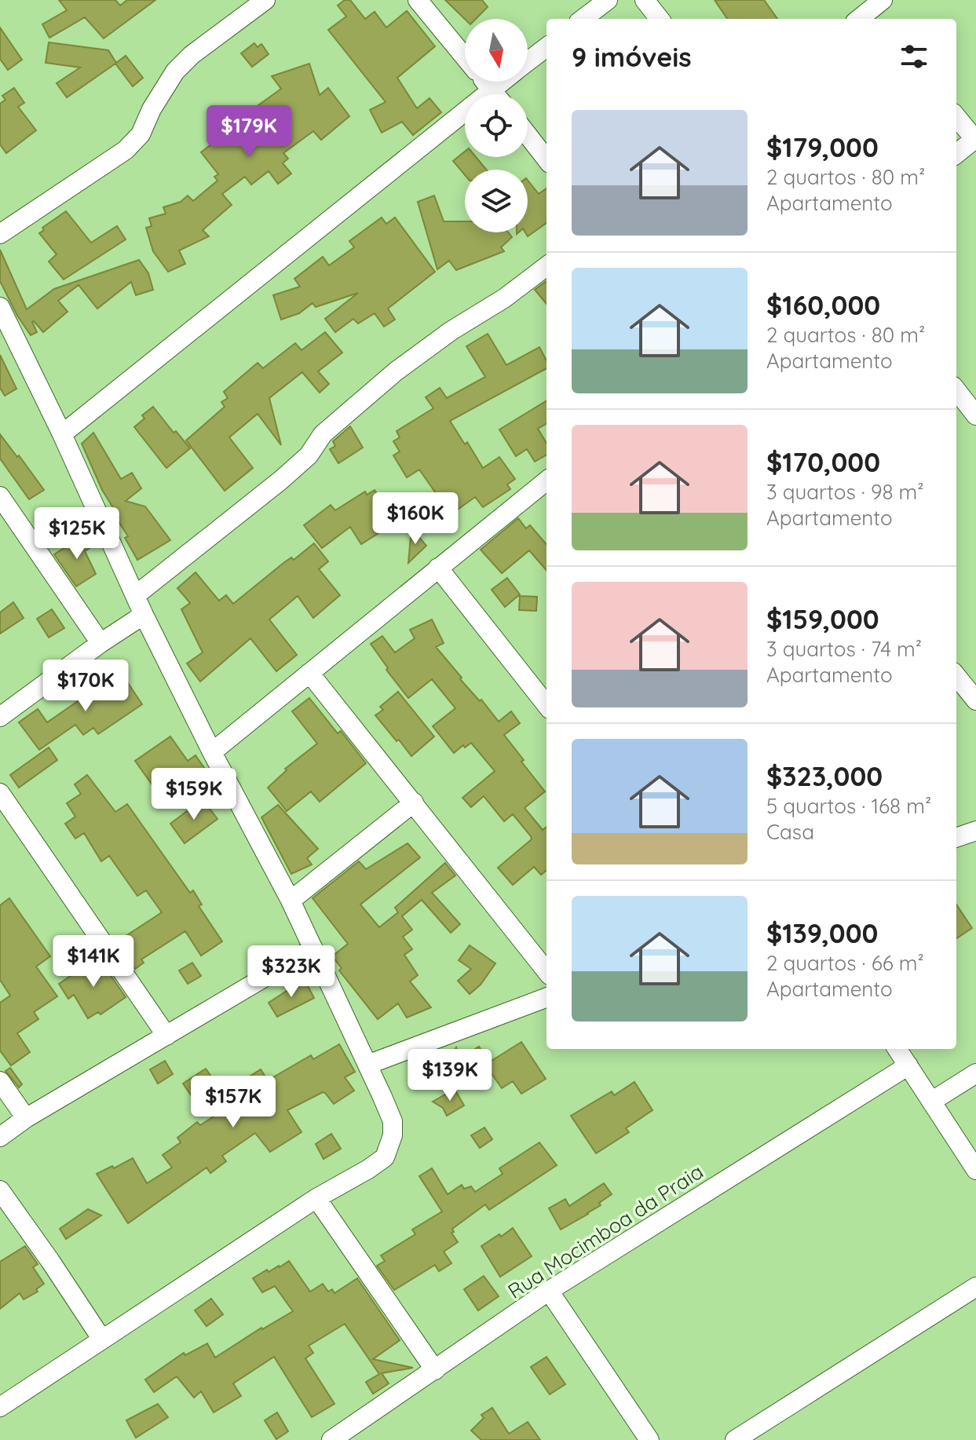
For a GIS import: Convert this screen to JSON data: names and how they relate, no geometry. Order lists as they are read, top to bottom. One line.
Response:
{"streets":{"street":["Rua Mocimboa da Praia"]},"north":"bottom","page":{"heading":"9 imóveis","list":[{"name":"$179,000","note":"2 quartos · 80 m² · Apartamento"},{"name":"$160,000","note":"2 quartos · 80 m² · Apartamento"},{"name":"$170,000","note":"3 quartos · 98 m² · Apartamento"},{"name":"$159,000","note":"3 quartos · 74 m² · Apartamento"},{"name":"$323,000","note":"5 quartos · 168 m² · Casa"},{"name":"$139,000","note":"2 quartos · 66 m² · Apartamento"}],"price":["$179K","$160K","$125K","$170K","$159K","$141K","$323K","$139K","$157K"]}}
